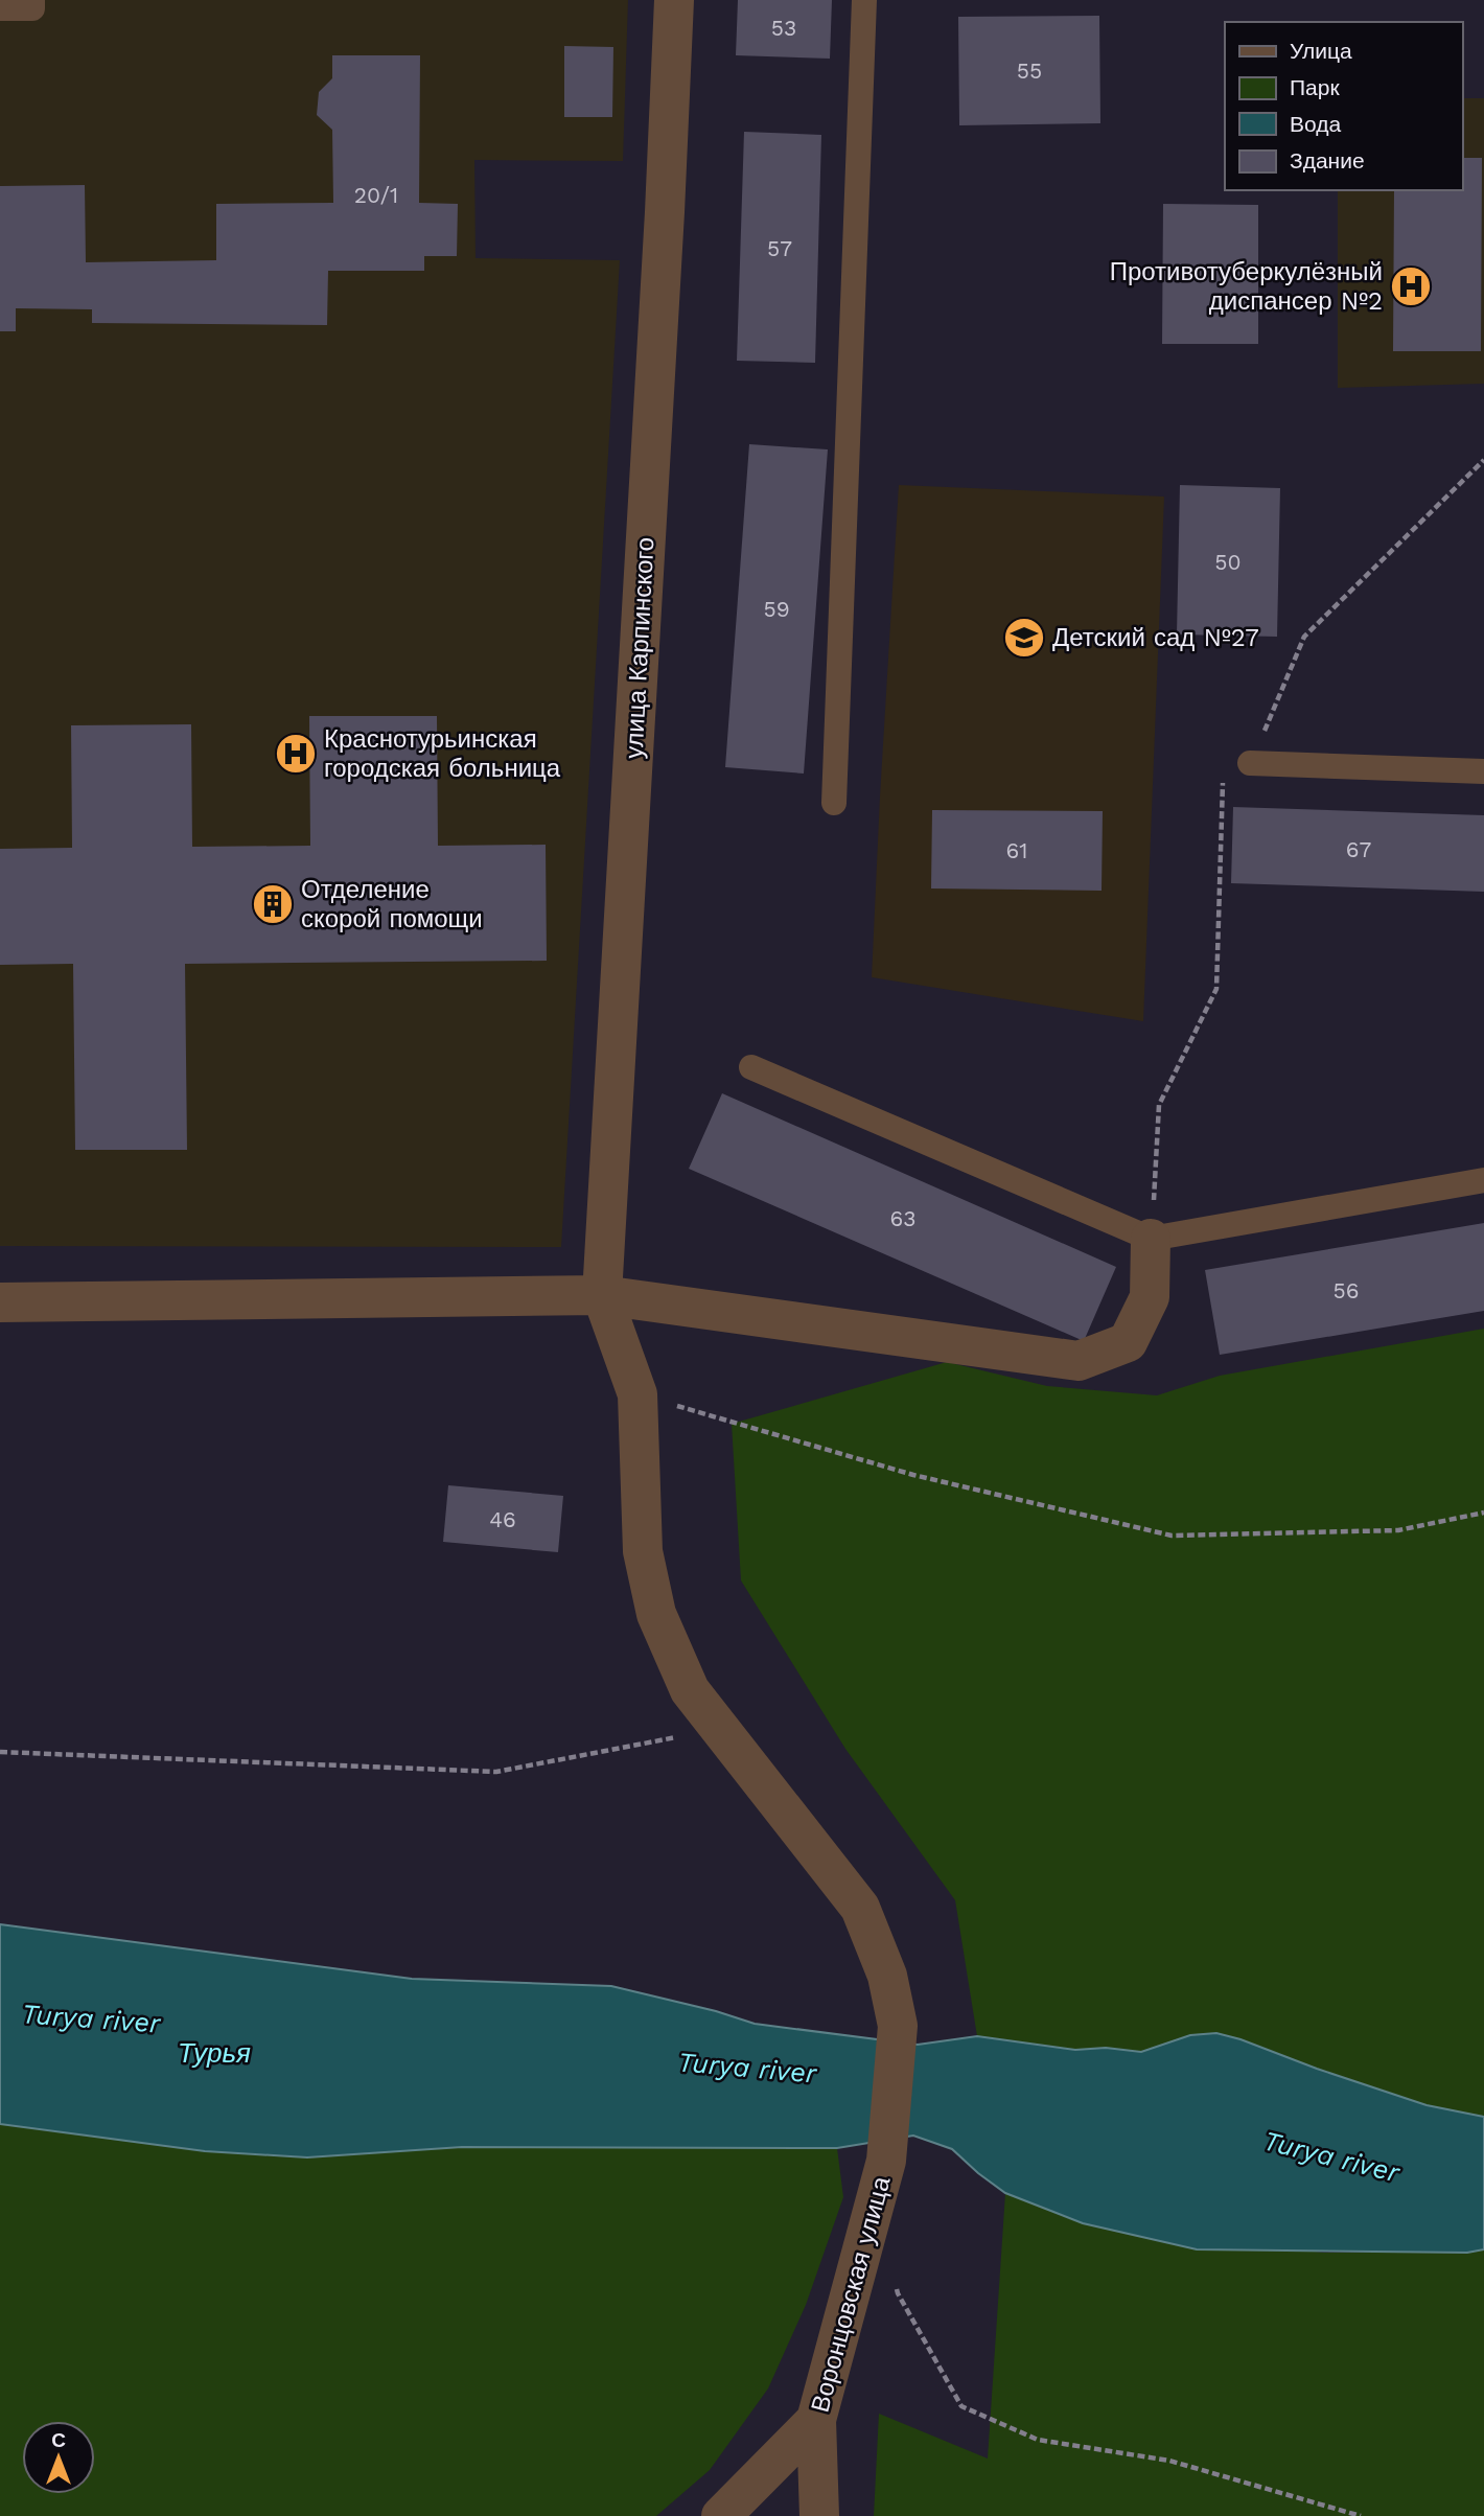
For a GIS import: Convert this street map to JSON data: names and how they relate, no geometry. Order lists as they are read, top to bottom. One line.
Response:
{"streets":{"street":["улица Карпинского","Воронцовская улица"]},"crossings":[["улица Карпинского","Воронцовская улица"]],"water":["Turya river","Турья"],"places":{"hospital":["Противотуберкулёзный диспансер №2","Краснотурьинская городская больница"],"school or university":["Детский сад №27"],"building":["Отделение скорой помощи"]},"house_numbers":["53","55","20/1","57","50","59","67","61","63","56","46"],"legend":["Улица","Парк","Вода","Здание"],"north":"top"}
